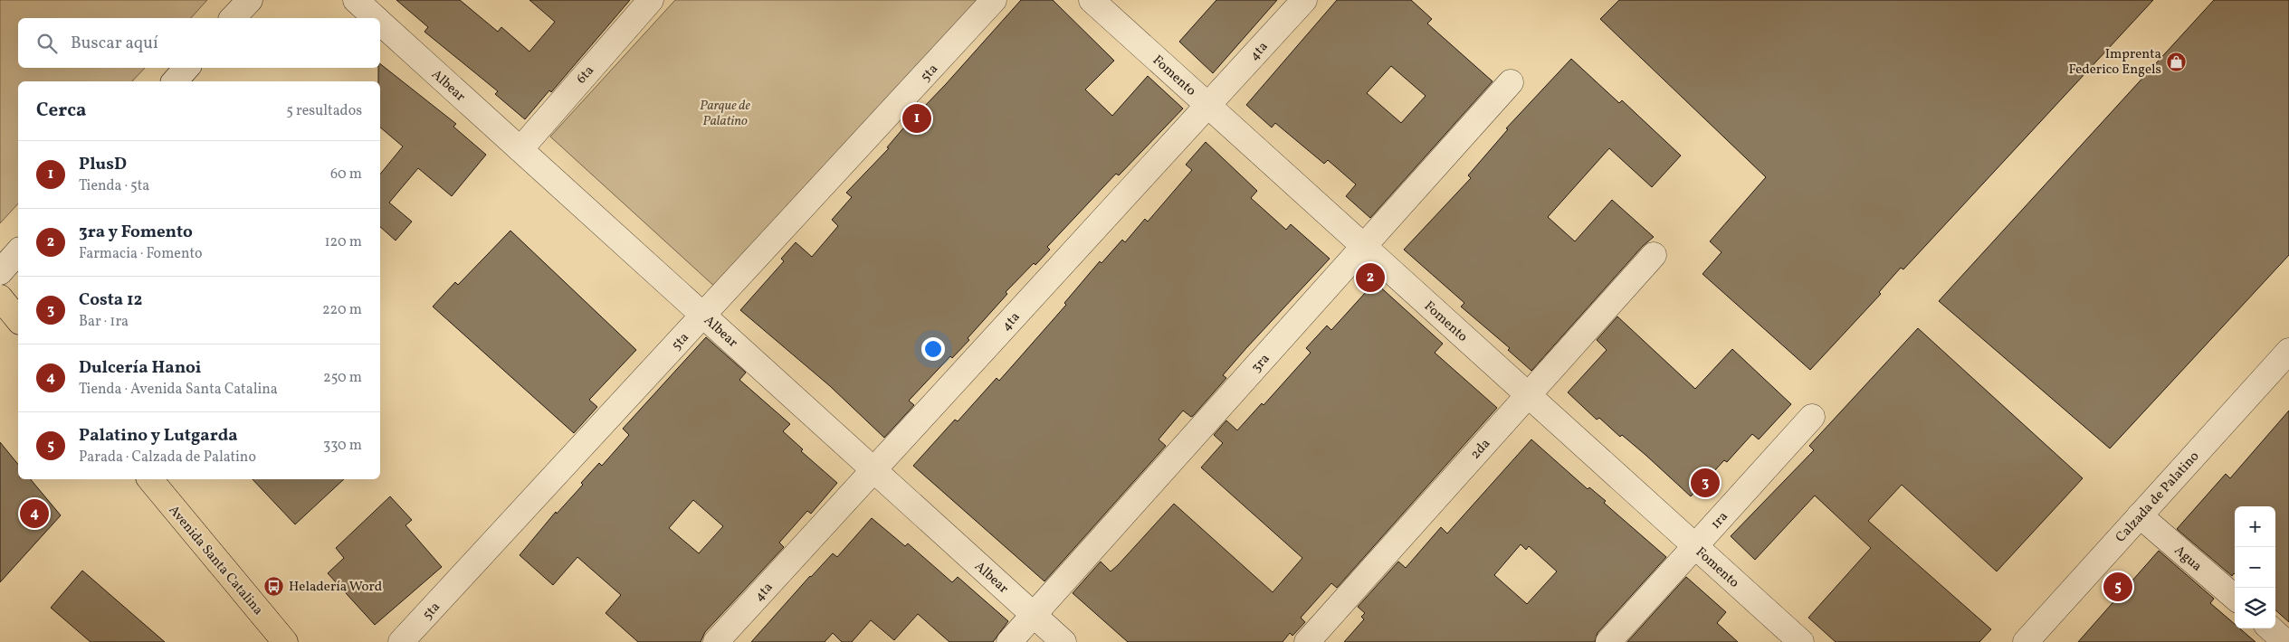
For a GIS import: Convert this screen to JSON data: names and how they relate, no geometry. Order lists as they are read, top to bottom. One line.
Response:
{"streets":{"main road":["Avenida Santa Catalina"],"street":["4ta","5ta","6ta","Fomento","Albear","3ra","2da","Calzada de Palatino","1ra","Agua"]},"crossings":[["4ta","Fomento"],["4ta","Albear"],["5ta","Albear"],["6ta","Albear"],["Fomento","3ra"],["Fomento","2da"],["Fomento","1ra"],["Albear","3ra"],["Calzada de Palatino","Agua"]],"parks":["Parque de Palatino"],"places":{"shop":["Imprenta Federico Engels"],"bus stop":["Heladería Word"]},"page":{"search":"Buscar aquí","heading":["Cerca","5 resultados"],"pins":["1","2","3","4","5"],"list":[{"mark":"1","name":"PlusD","note":"Tienda · 5ta","value":"60 m"},{"mark":"2","name":"3ra y Fomento","note":"Farmacia · Fomento","value":"120 m"},{"mark":"3","name":"Costa 12","note":"Bar · 1ra","value":"220 m"},{"mark":"4","name":"Dulcería Hanoi","note":"Tienda · Avenida Santa Catalina","value":"250 m"},{"mark":"5","name":"Palatino y Lutgarda","note":"Parada · Calzada de Palatino","value":"330 m"}],"map_buttons":["+","−"]}}
